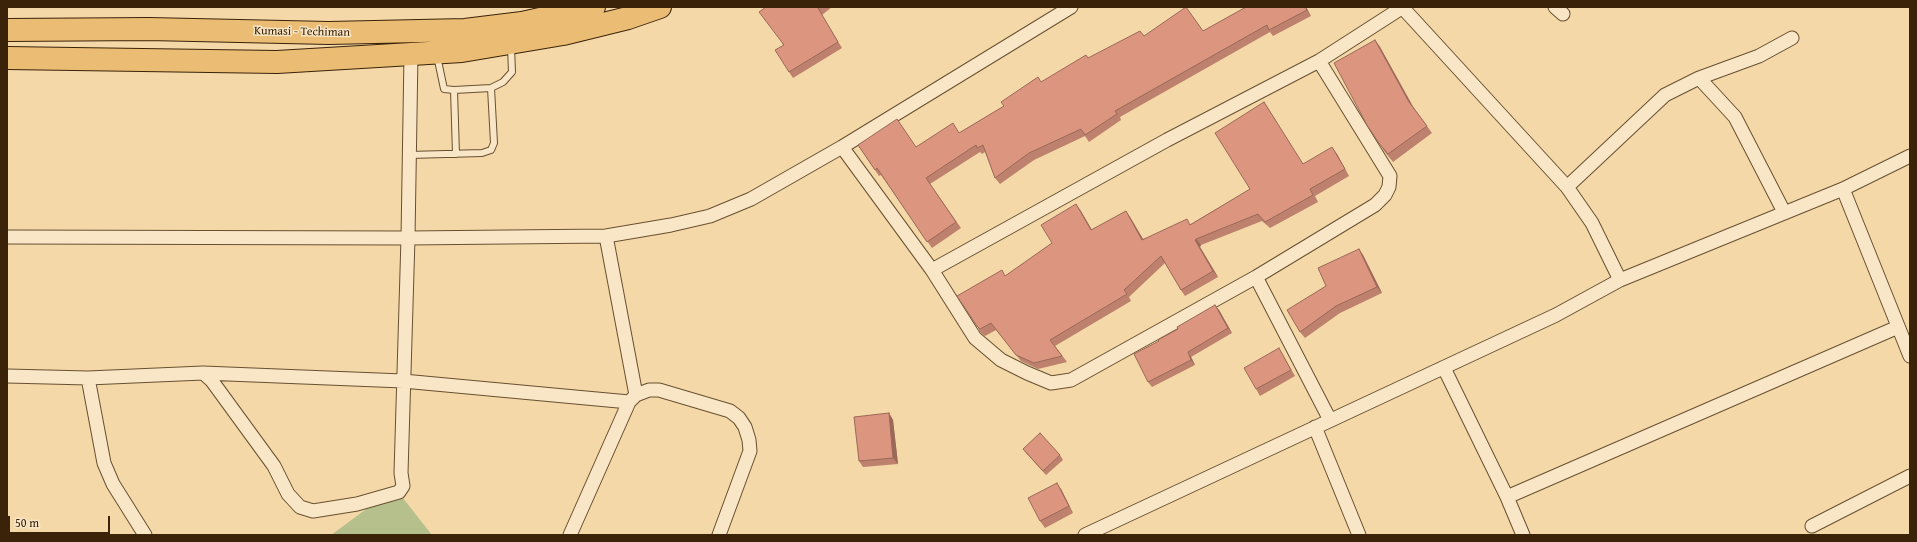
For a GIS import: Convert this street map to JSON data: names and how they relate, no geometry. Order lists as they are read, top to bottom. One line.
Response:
{"streets":{"highway":["Kumasi - Techiman"]},"scale_bar":"50 m"}
